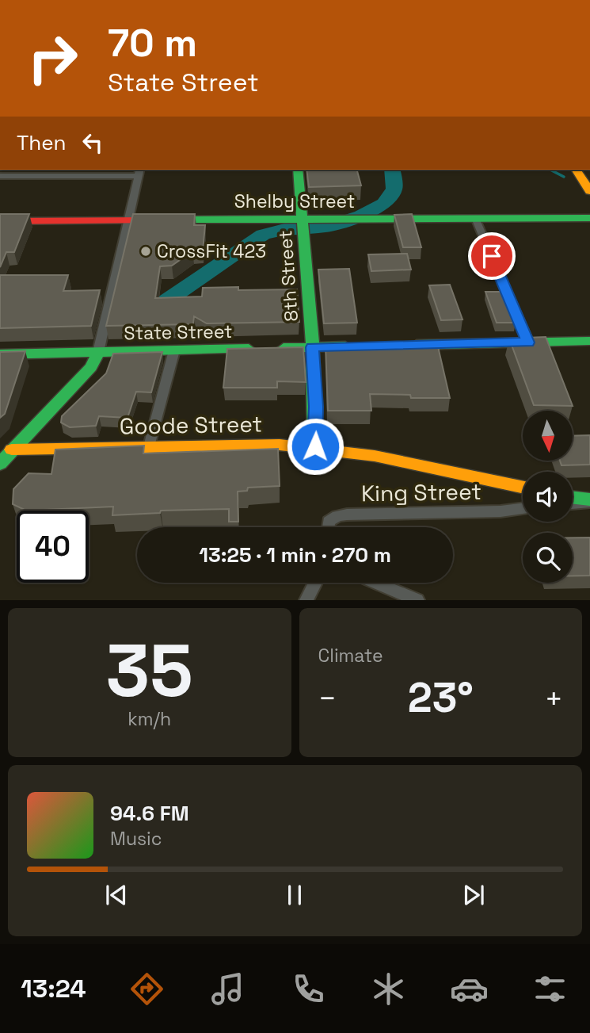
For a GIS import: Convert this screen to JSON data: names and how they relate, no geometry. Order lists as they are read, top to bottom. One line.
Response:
{"streets":{"main road":["Shelby Street","8th Street","State Street","Goode Street"],"street":["King Street"]},"crossings":[["Shelby Street","8th Street"],["8th Street","State Street"]],"places":["CrossFit 423"],"north":"bottom","page":{"turn":["70 m","State Street"],"then":"Then","limit":"40","trip":"13:25 · 1 min · 270 m","tile":[["35","km/h"],"Climate"],"heat":["−","23°","+"],"song":["94.6 FM","Music"],"tabs":"13:24"}}
